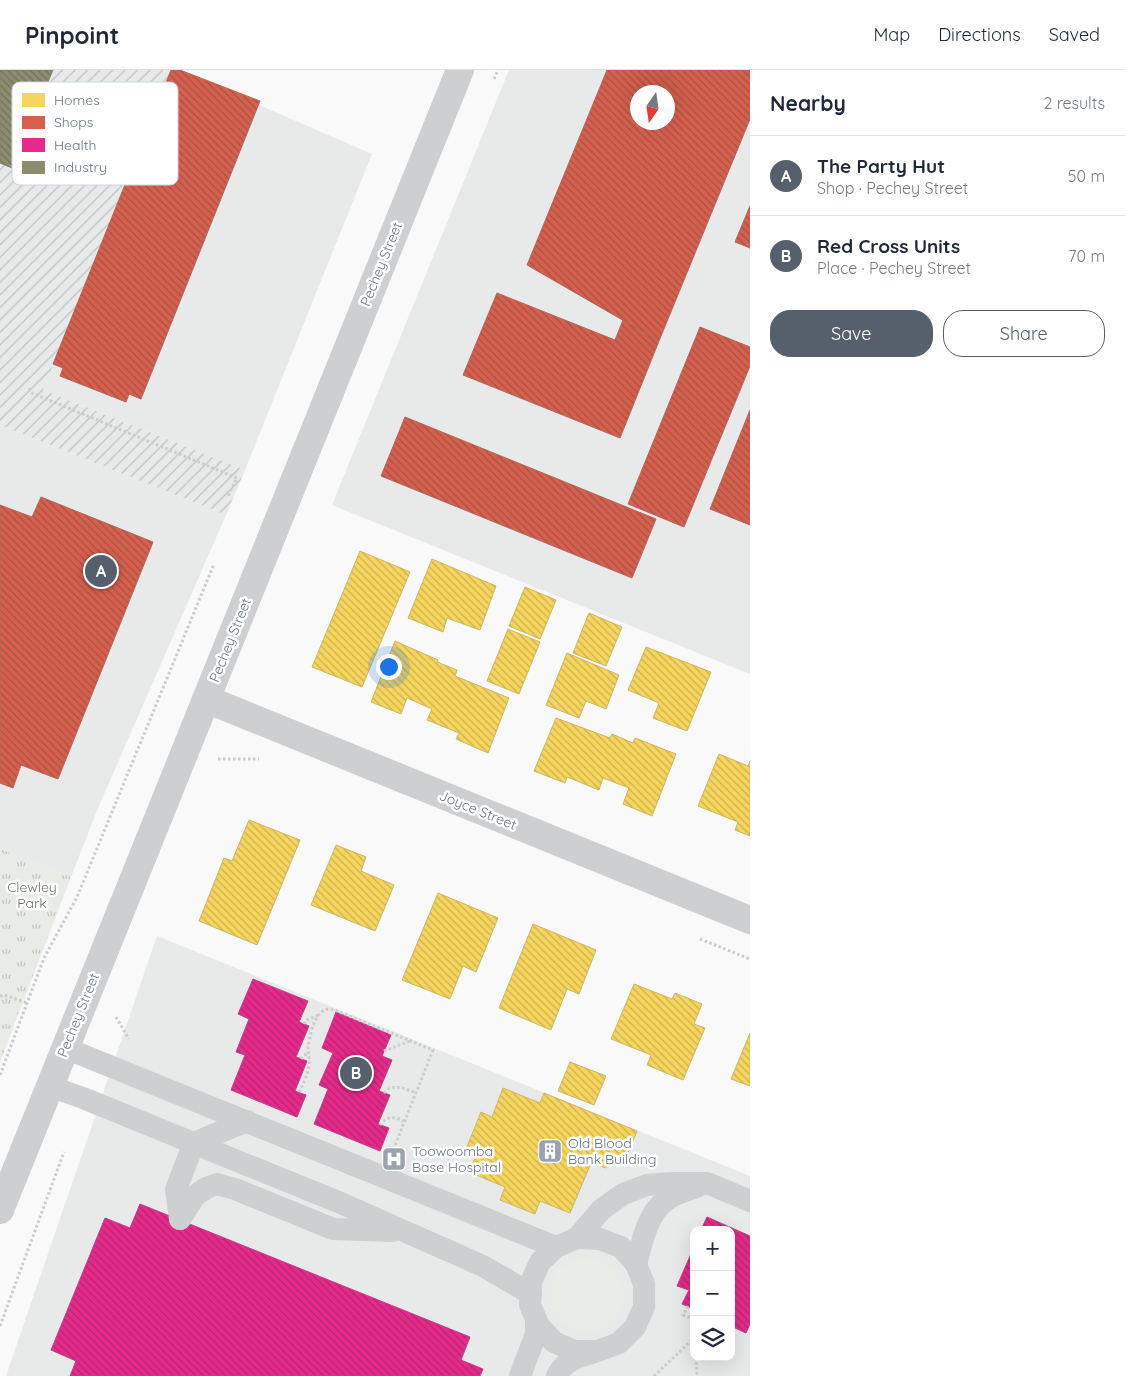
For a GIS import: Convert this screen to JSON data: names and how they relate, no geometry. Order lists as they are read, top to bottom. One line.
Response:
{"streets":{"street":["Pechey Street","Joyce Street"]},"crossings":[["Pechey Street","Joyce Street"]],"parks":["Clewley Park"],"places":{"building":["Old Blood Bank Building"],"hospital":["Toowoomba Base Hospital"]},"legend":["Homes","Shops","Health","Industry"],"north":"bottom","page":{"header":"Pinpoint","nav":["Map","Directions","Saved"],"heading":["Nearby","2 results"],"list":[{"mark":"A","name":"The Party Hut","note":"Shop · Pechey Street","value":"50 m"},{"mark":"B","name":"Red Cross Units","note":"Place · Pechey Street","value":"70 m"}],"buttons":["Save","Share"],"pins":["A","B"],"map_buttons":["+","−"]}}
